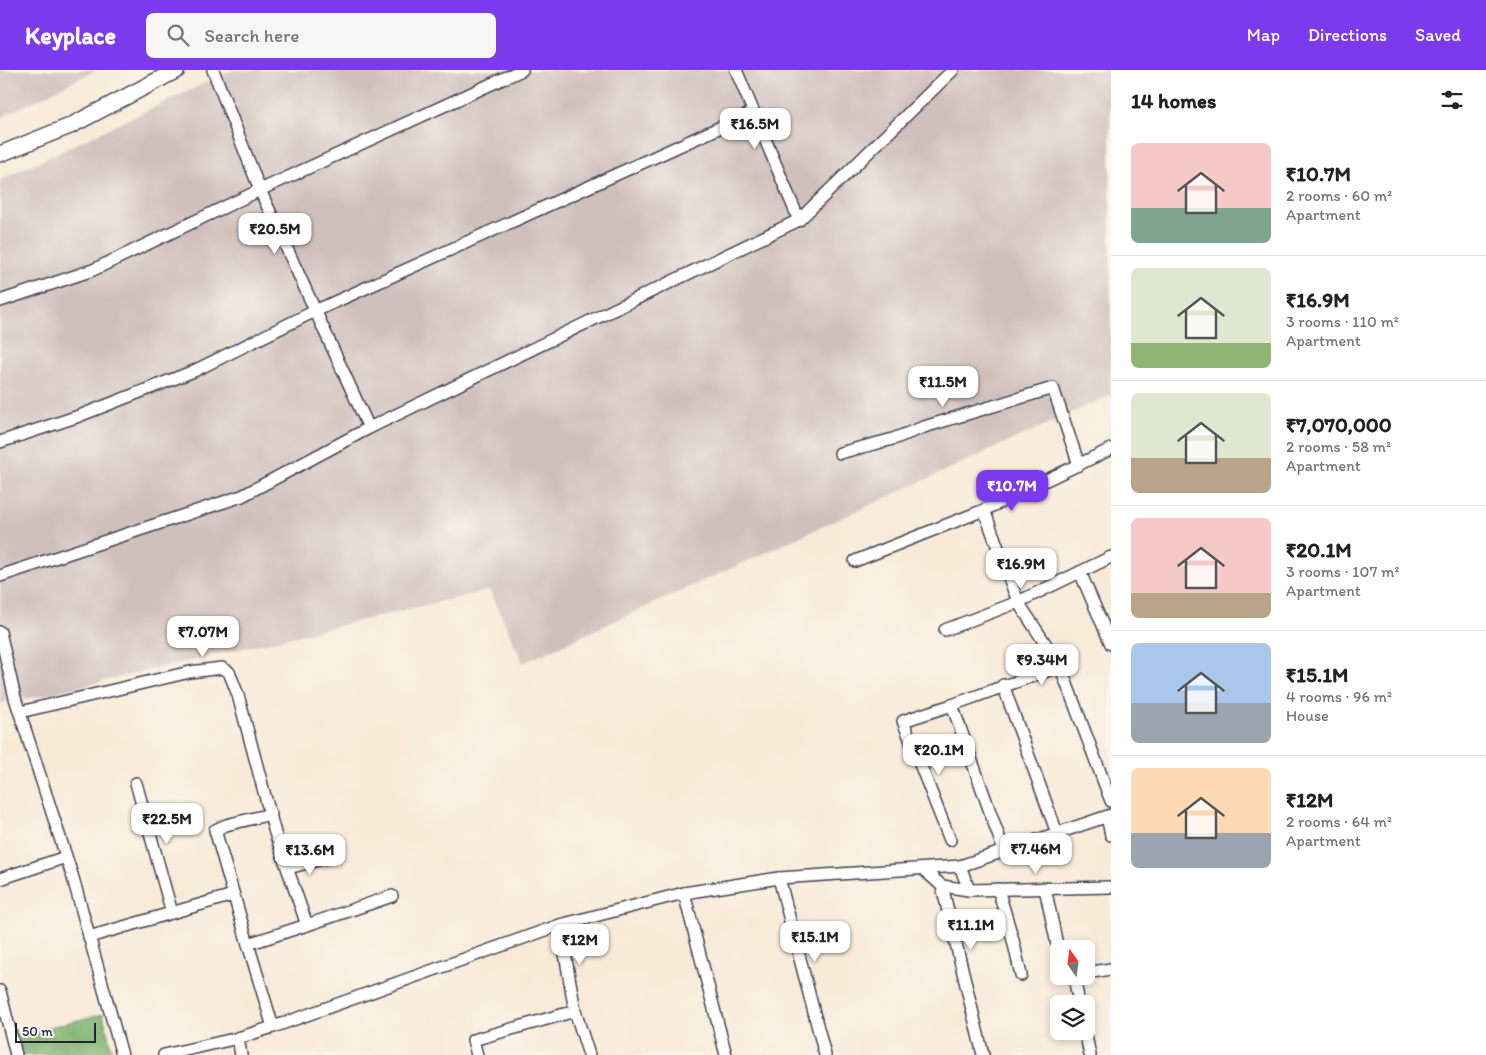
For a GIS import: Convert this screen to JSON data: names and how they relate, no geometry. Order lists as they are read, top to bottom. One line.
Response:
{"scale_bar":"50 m","north":"top","page":{"header":"Keyplace","search":"Search here","nav":["Map","Directions","Saved"],"heading":"14 homes","price":["₹16.5M","₹20.5M","₹11.5M","₹10.7M","₹16.9M","₹7.07M","₹9.34M","₹20.1M","₹22.5M","₹7.46M","₹13.6M","₹11.1M","₹15.1M","₹12M"],"list":[{"name":"₹10.7M","note":"2 rooms · 60 m² · Apartment"},{"name":"₹16.9M","note":"3 rooms · 110 m² · Apartment"},{"name":"₹7,070,000","note":"2 rooms · 58 m² · Apartment"},{"name":"₹20.1M","note":"3 rooms · 107 m² · Apartment"},{"name":"₹15.1M","note":"4 rooms · 96 m² · House"},{"name":"₹12M","note":"2 rooms · 64 m² · Apartment"}],"scale":"50 m"}}
